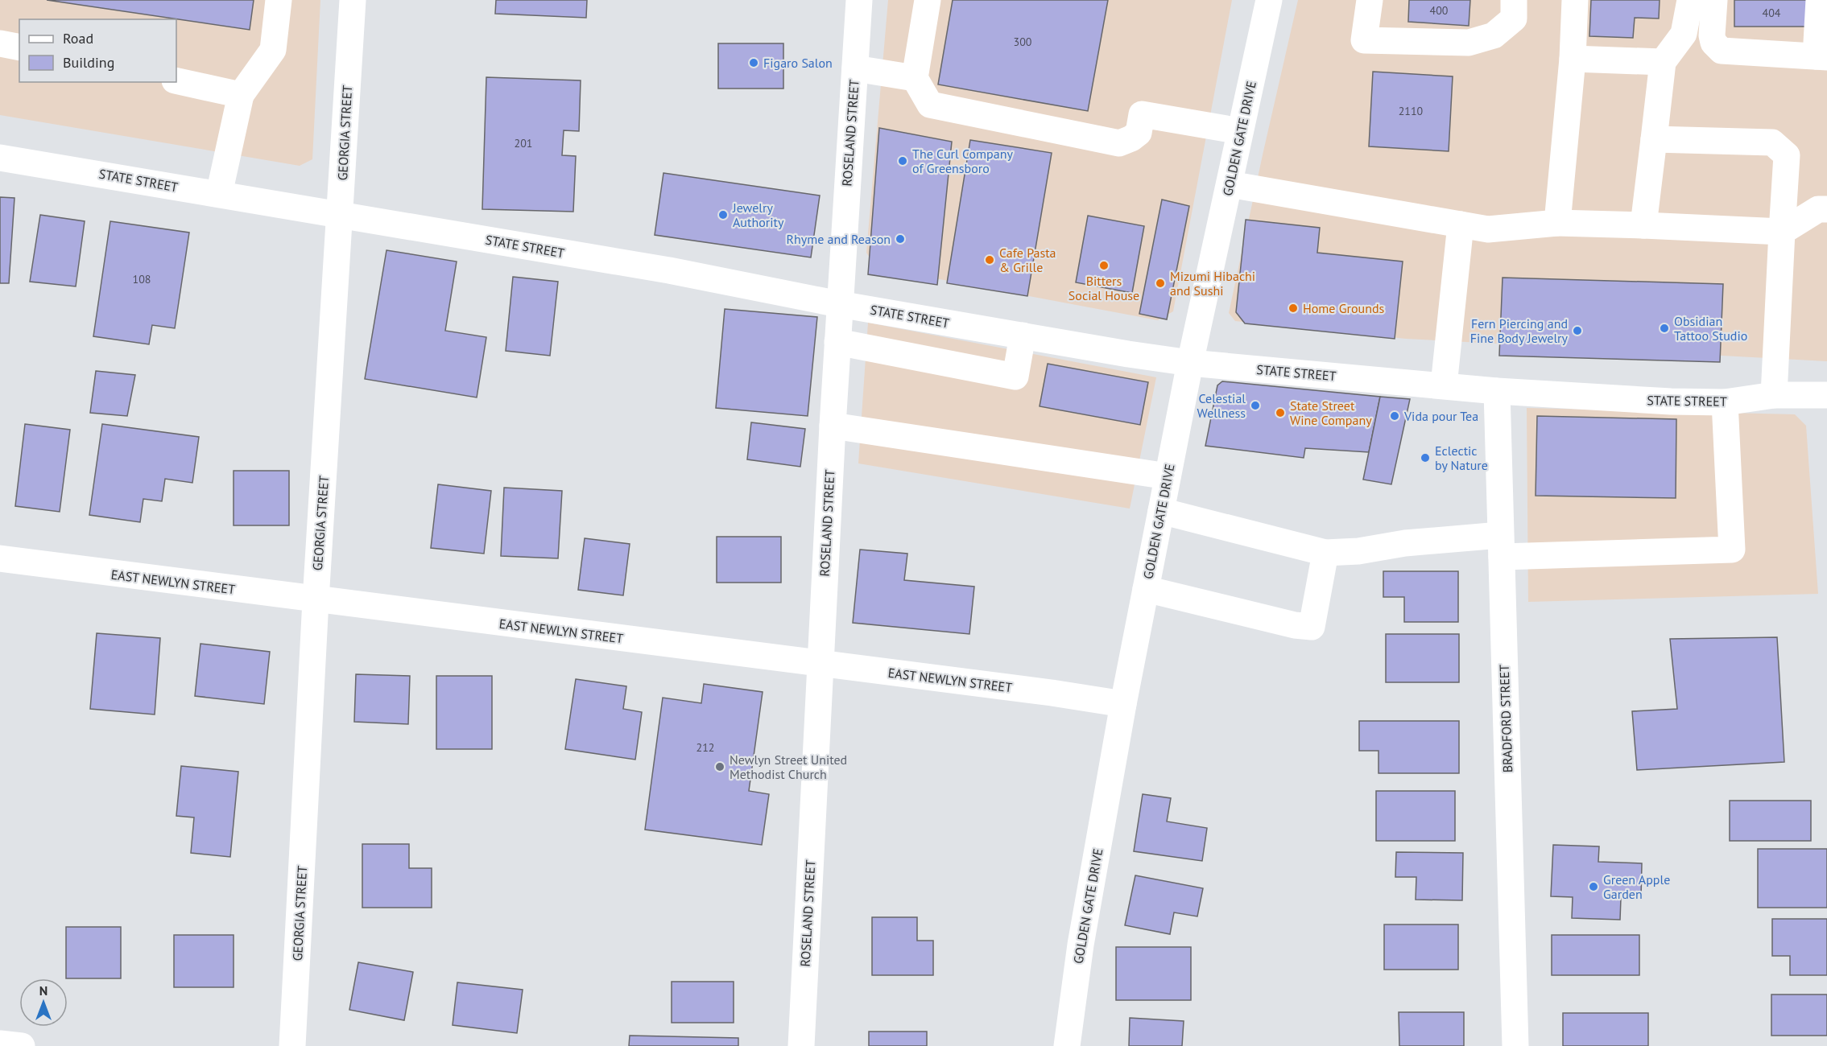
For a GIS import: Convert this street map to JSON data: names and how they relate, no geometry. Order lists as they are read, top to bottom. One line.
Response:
{"streets":{"street":["GEORGIA STREET","ROSELAND STREET","GOLDEN GATE DRIVE","STATE STREET","EAST NEWLYN STREET","BRADFORD STREET"]},"crossings":[["GEORGIA STREET","STATE STREET"],["GEORGIA STREET","EAST NEWLYN STREET"],["ROSELAND STREET","STATE STREET"],["ROSELAND STREET","EAST NEWLYN STREET"],["GOLDEN GATE DRIVE","STATE STREET"],["GOLDEN GATE DRIVE","EAST NEWLYN STREET"],["STATE STREET","BRADFORD STREET"]],"places":["Figaro Salon","The Curl Company of Greensboro","Jewelry Authority","Rhyme and Reason","Cafe Pasta & Grille","Bitters Social House","Mizumi Hibachi and Sushi","Home Grounds","Obsidian Tattoo Studio","Fern Piercing and Fine Body Jewelry","Celestial Wellness","State Street Wine Company","Vida pour Tea","Eclectic by Nature","Newlyn Street United Methodist Church","Green Apple Garden"],"house_numbers":["400","404","300","2110","201","108","212"],"legend":["Road","Building"],"north":"top"}
